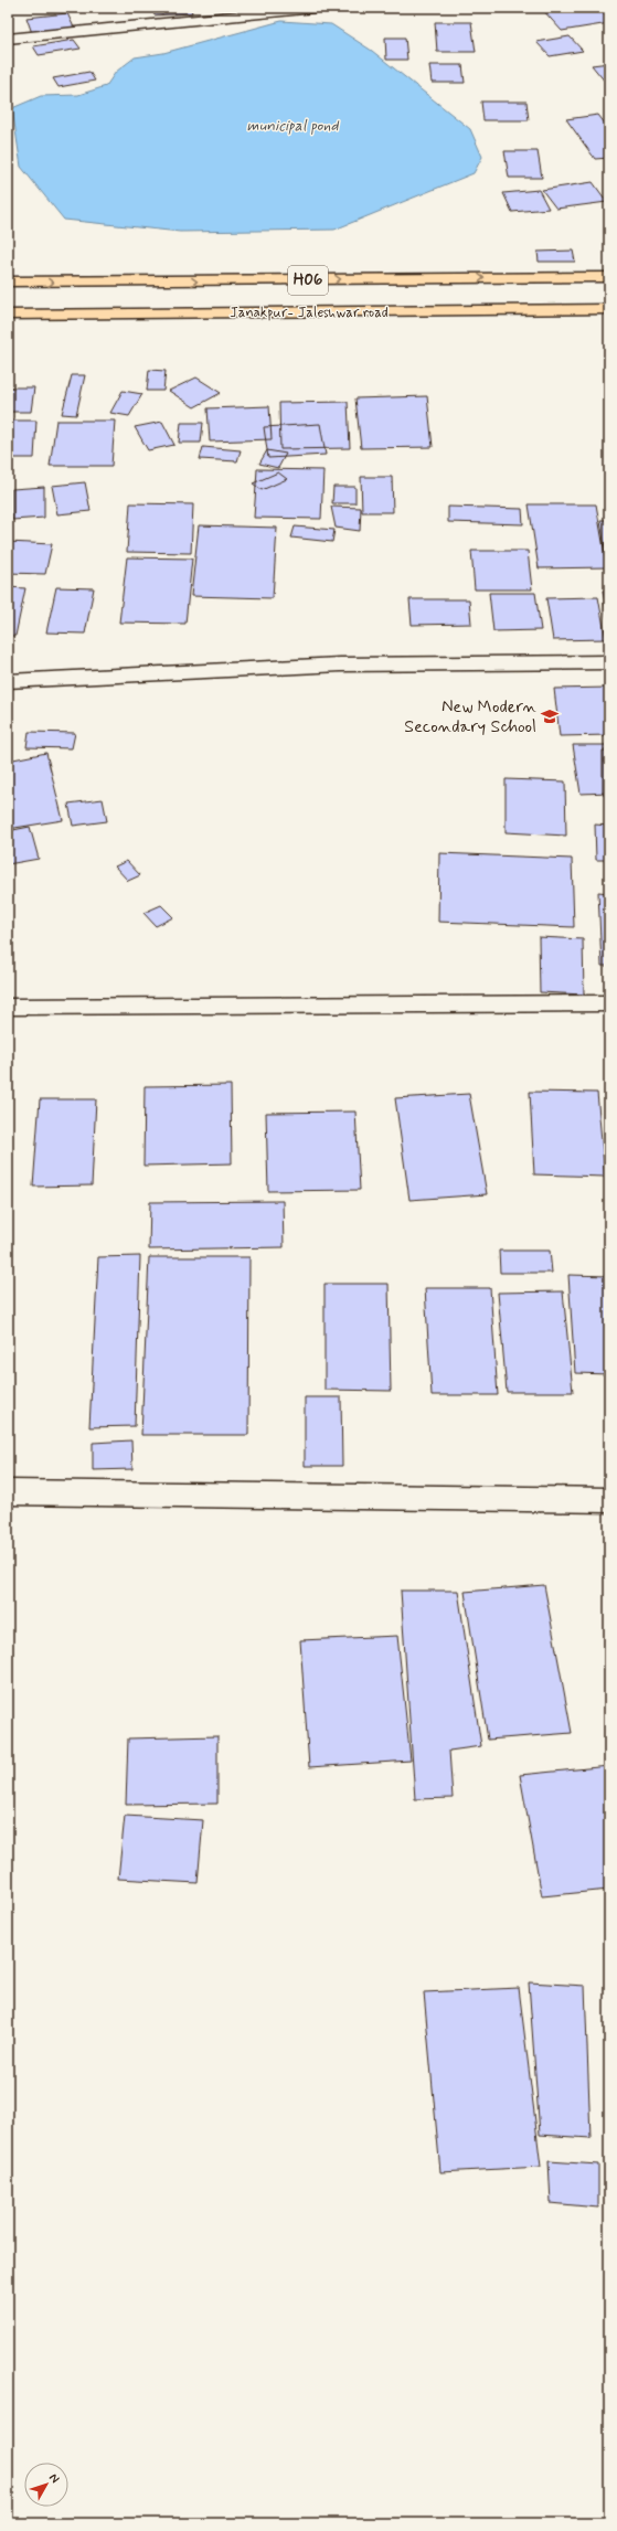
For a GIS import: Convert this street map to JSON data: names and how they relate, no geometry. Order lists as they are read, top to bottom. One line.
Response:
{"streets":{"highway":["H06","Janakpur- Jaleshwar road"]},"water":["municipal pond"],"places":{"school or university":["New Modern Secondary School"]},"north":"top right"}
